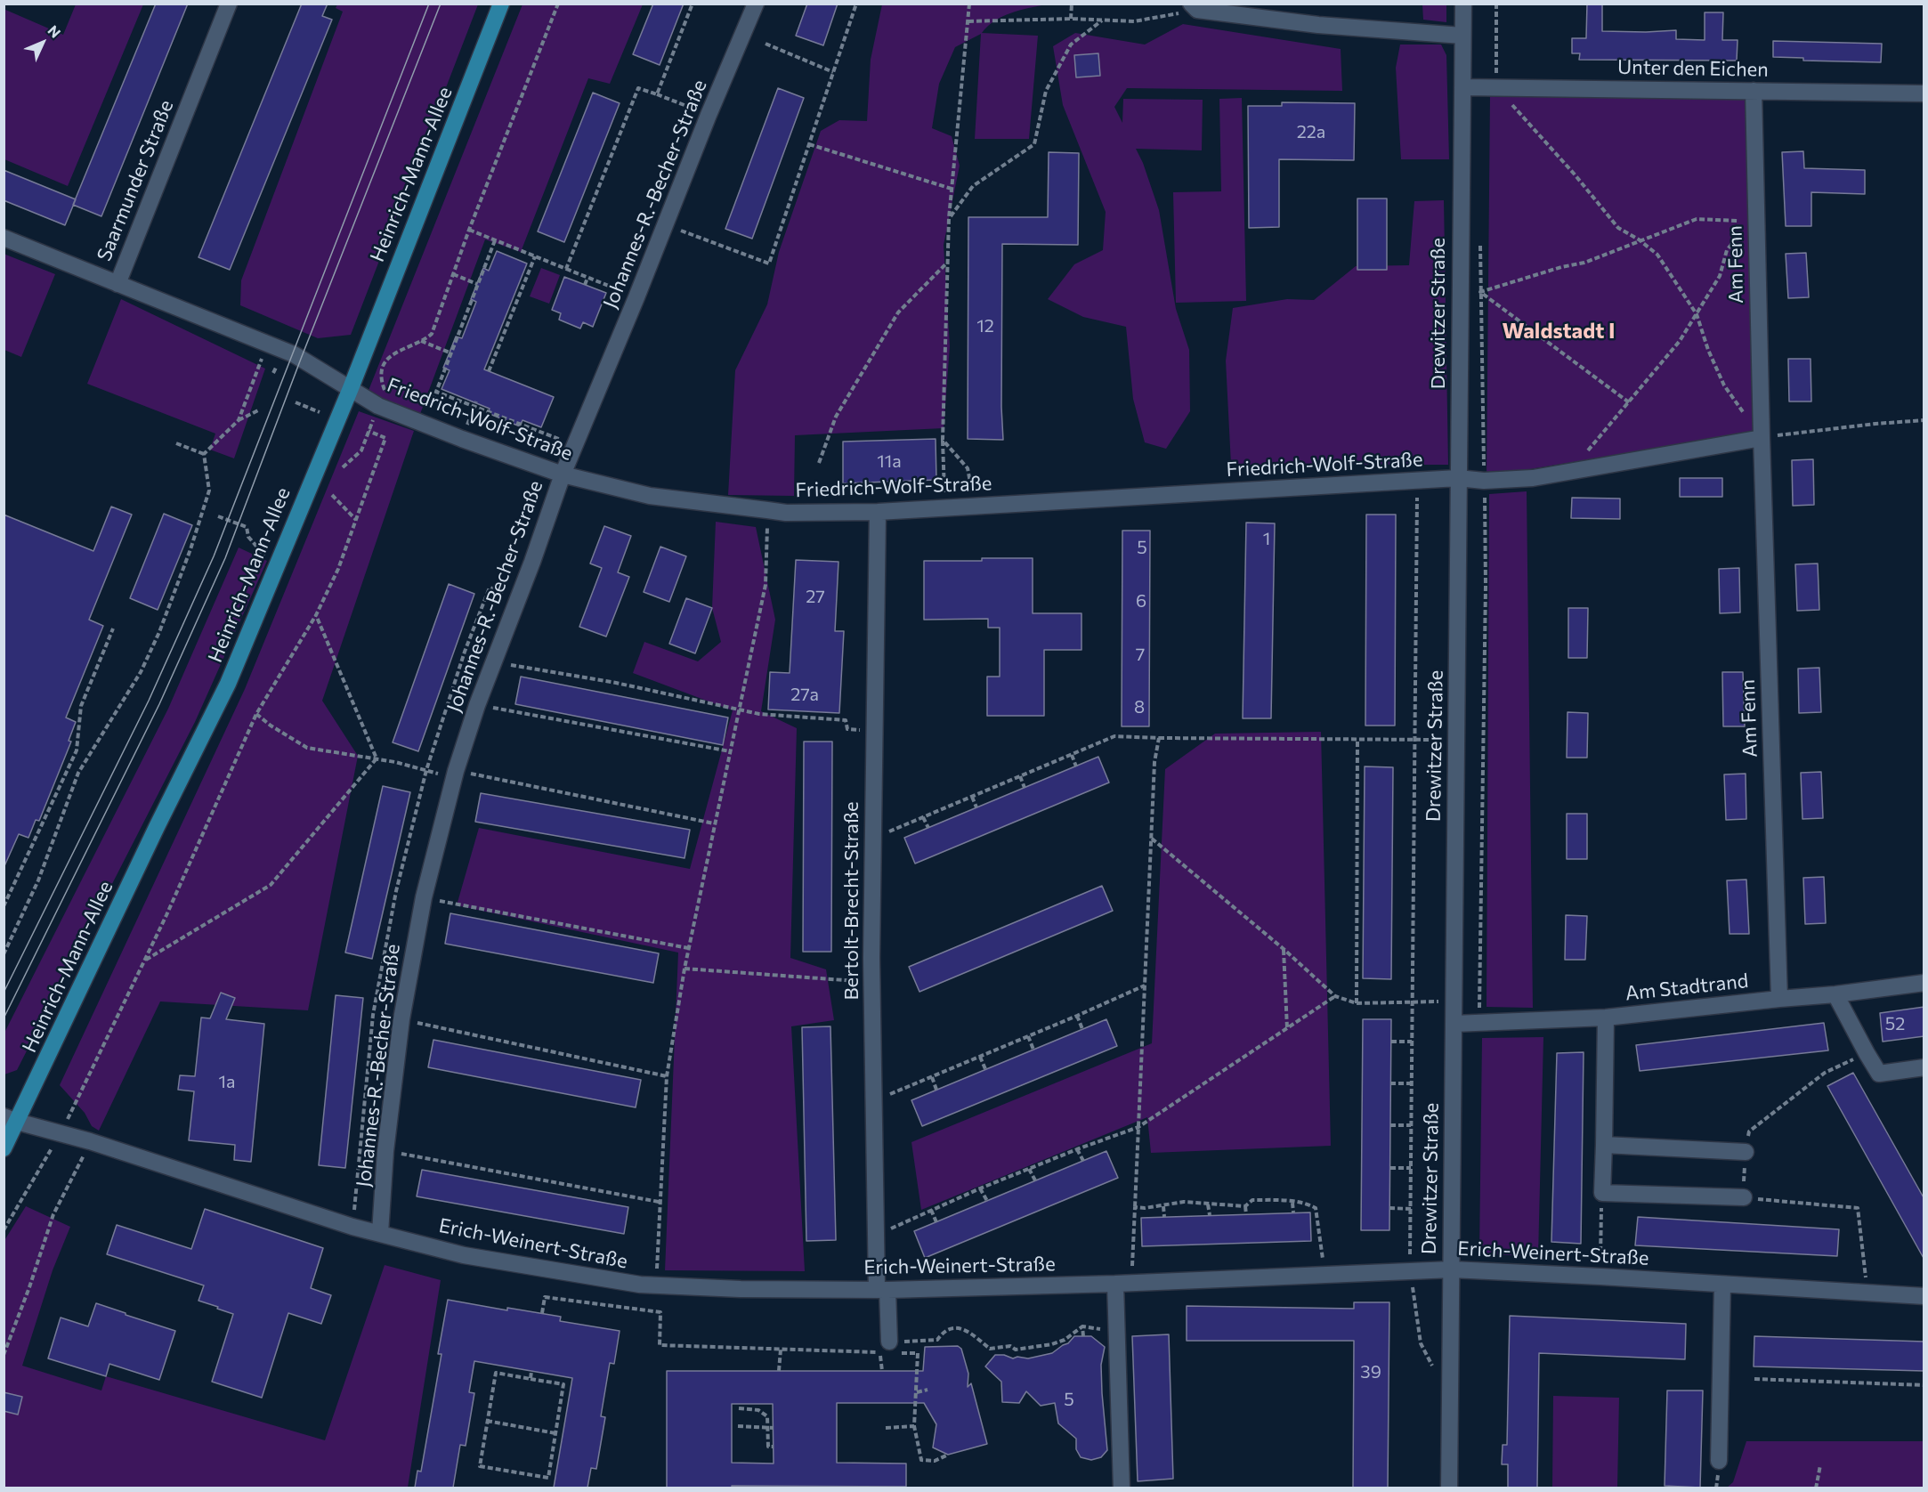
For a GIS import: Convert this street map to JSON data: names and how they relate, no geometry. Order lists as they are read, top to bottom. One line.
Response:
{"streets":{"main road":["Heinrich-Mann-Allee"],"street":["Unter den Eichen","Saarmunder Straße","Johannes-R.-Becher-Straße","Am Fenn","Drewitzer Straße","Friedrich-Wolf-Straße","Bertolt-Brecht-Straße","Am Stadtrand","Erich-Weinert-Straße"]},"crossings":[["Unter den Eichen","Am Fenn"],["Unter den Eichen","Drewitzer Straße"],["Heinrich-Mann-Allee","Saarmunder Straße"],["Heinrich-Mann-Allee","Friedrich-Wolf-Straße"],["Heinrich-Mann-Allee","Erich-Weinert-Straße"],["Saarmunder Straße","Friedrich-Wolf-Straße"],["Johannes-R.-Becher-Straße","Friedrich-Wolf-Straße"],["Johannes-R.-Becher-Straße","Erich-Weinert-Straße"],["Am Fenn","Am Stadtrand"],["Drewitzer Straße","Friedrich-Wolf-Straße"],["Drewitzer Straße","Am Stadtrand"],["Drewitzer Straße","Erich-Weinert-Straße"],["Friedrich-Wolf-Straße","Bertolt-Brecht-Straße"],["Bertolt-Brecht-Straße","Erich-Weinert-Straße"]],"districts":["Waldstadt I"],"house_numbers":["22a","12","11a","1","5","27","6","7","27a","8","52","1a","39","5"],"north":"top right"}
